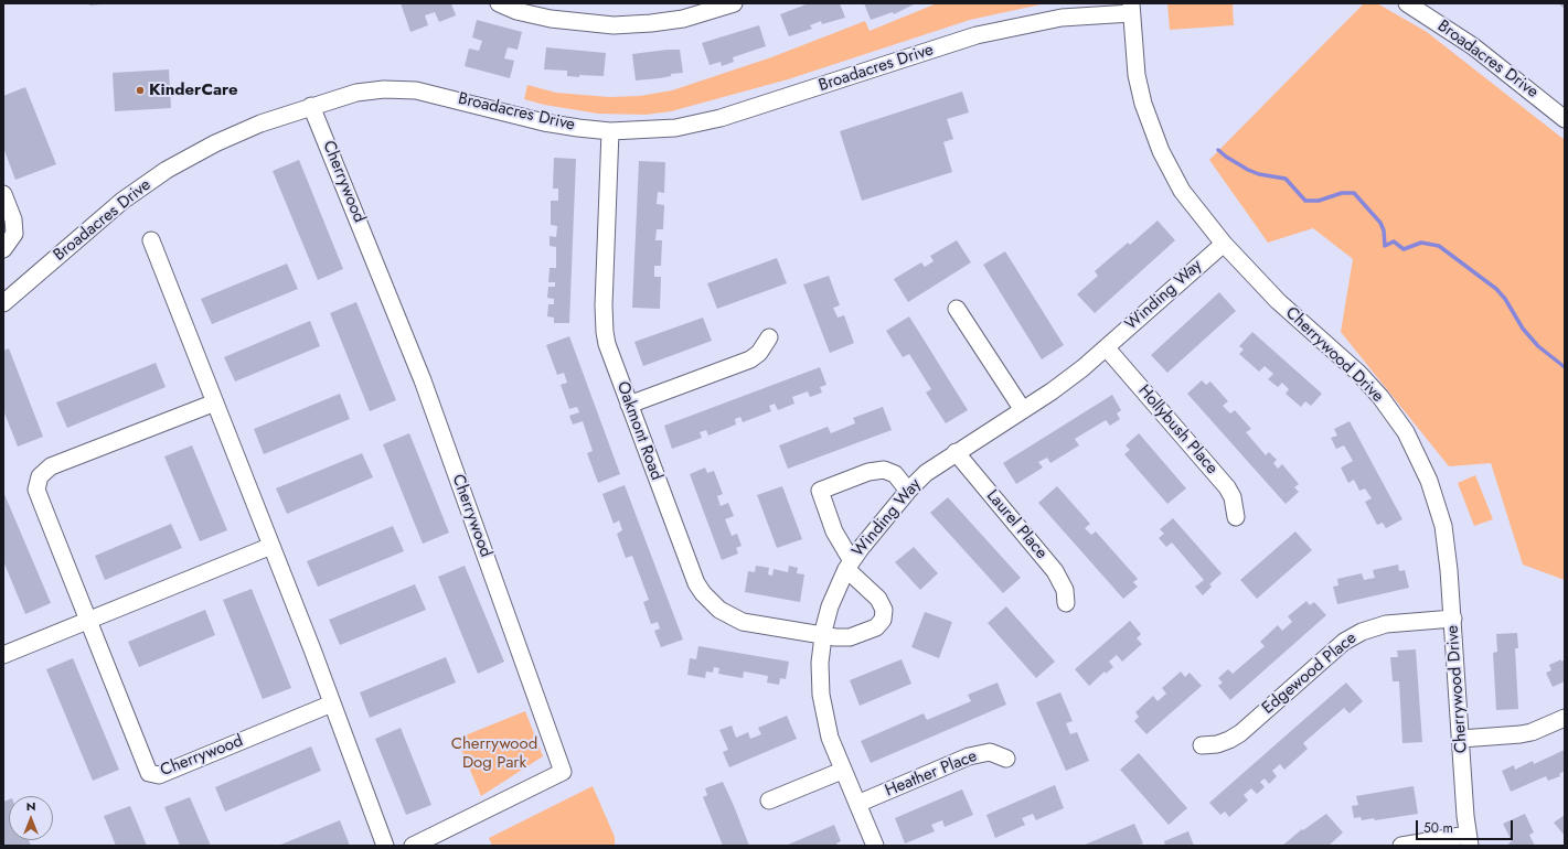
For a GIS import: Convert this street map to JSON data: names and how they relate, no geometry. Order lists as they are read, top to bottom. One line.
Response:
{"streets":{"street":["Broadacres Drive","Cherrywood","Winding Way","Cherrywood Drive","Hollybush Place","Oakmont Road","Laurel Place","Edgewood Place","Heather Place"]},"crossings":[["Broadacres Drive","Cherrywood"],["Broadacres Drive","Cherrywood Drive"],["Broadacres Drive","Oakmont Road"],["Winding Way","Cherrywood Drive"],["Winding Way","Hollybush Place"],["Winding Way","Oakmont Road"],["Winding Way","Laurel Place"],["Winding Way","Heather Place"],["Cherrywood Drive","Edgewood Place"]],"parks":["Cherrywood Dog Park"],"places":["KinderCare"],"scale_bar":"50 m","north":"top"}
